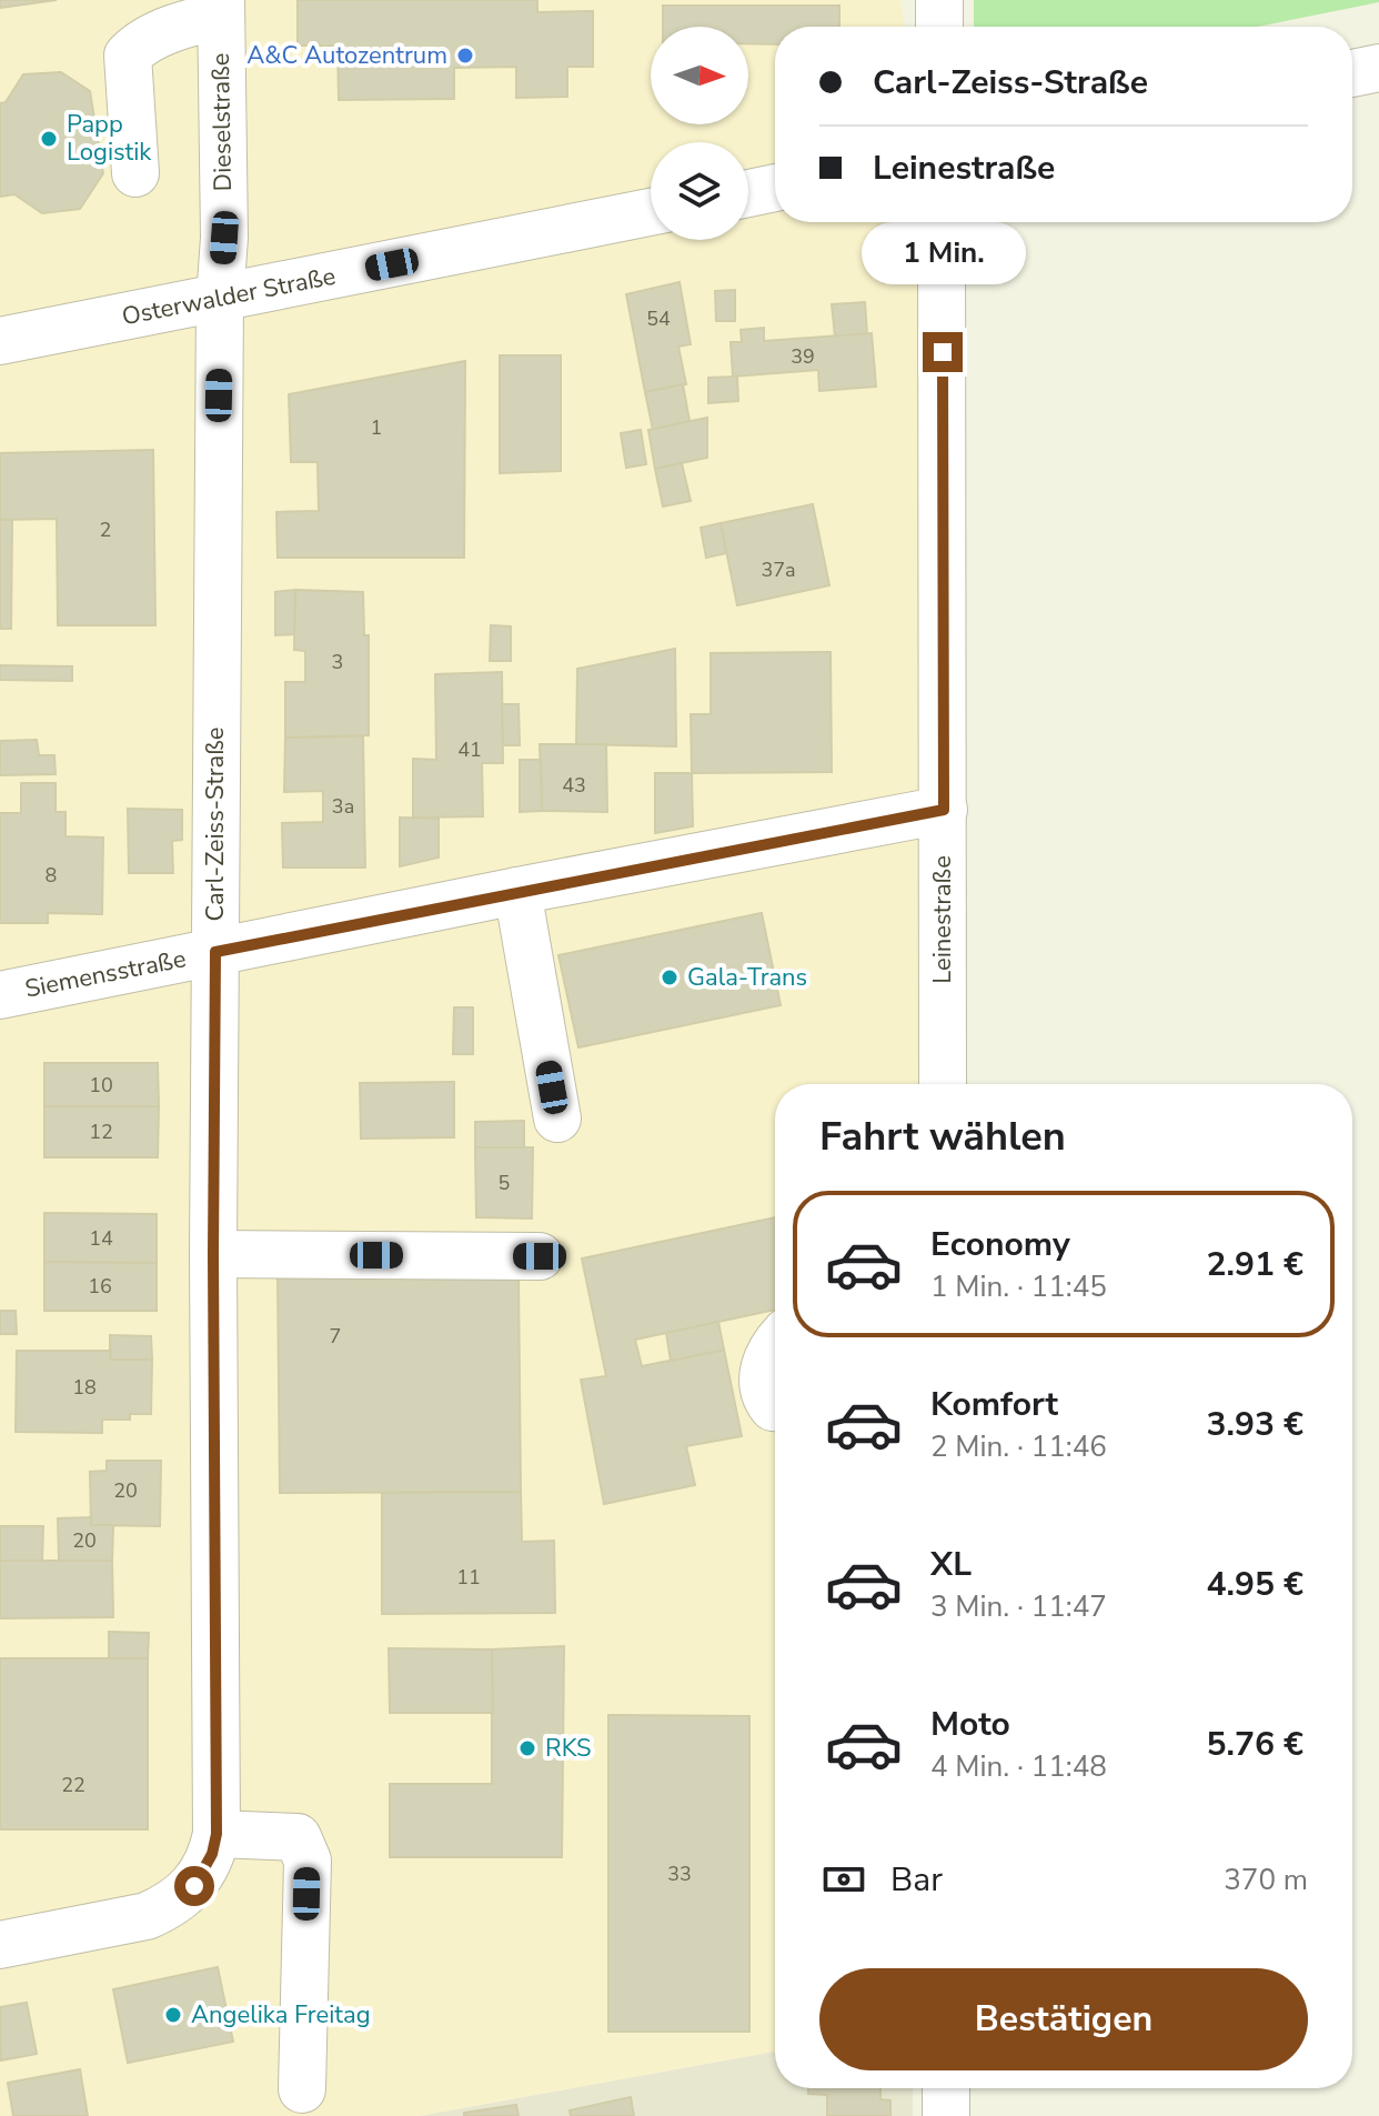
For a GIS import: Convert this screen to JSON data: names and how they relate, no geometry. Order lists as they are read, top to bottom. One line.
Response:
{"streets":{"street":["Dieselstraße","Osterwalder Straße","Carl-Zeiss-Straße","Leinestraße","Siemensstraße"]},"crossings":[["Dieselstraße","Osterwalder Straße"],["Dieselstraße","Carl-Zeiss-Straße"],["Osterwalder Straße","Carl-Zeiss-Straße"],["Carl-Zeiss-Straße","Siemensstraße"],["Leinestraße","Siemensstraße"]],"places":["A&C Autozentrum","Papp Logistik","Gala-Trans","RKS","Angelika Freitag"],"house_numbers":["54","39","1","2","37a","3","41","43","3a","8","10","12","5","14","16","7","18","20","20","11","22","33"],"north":"right","page":{"banner":["Carl-Zeiss-Straße","Leinestraße"],"bubble":"1 Min.","heading":"Fahrt wählen","list":[{"name":"Economy","note":"1 Min. · 11:45","value":"2.91 €"},{"name":"Komfort","note":"2 Min. · 11:46","value":"3.93 €"},{"name":"XL","note":"3 Min. · 11:47","value":"4.95 €"},{"name":"Moto","note":"4 Min. · 11:48","value":"5.76 €"}],"pay":["Bar","370 m"],"buttons":"Bestätigen"}}
